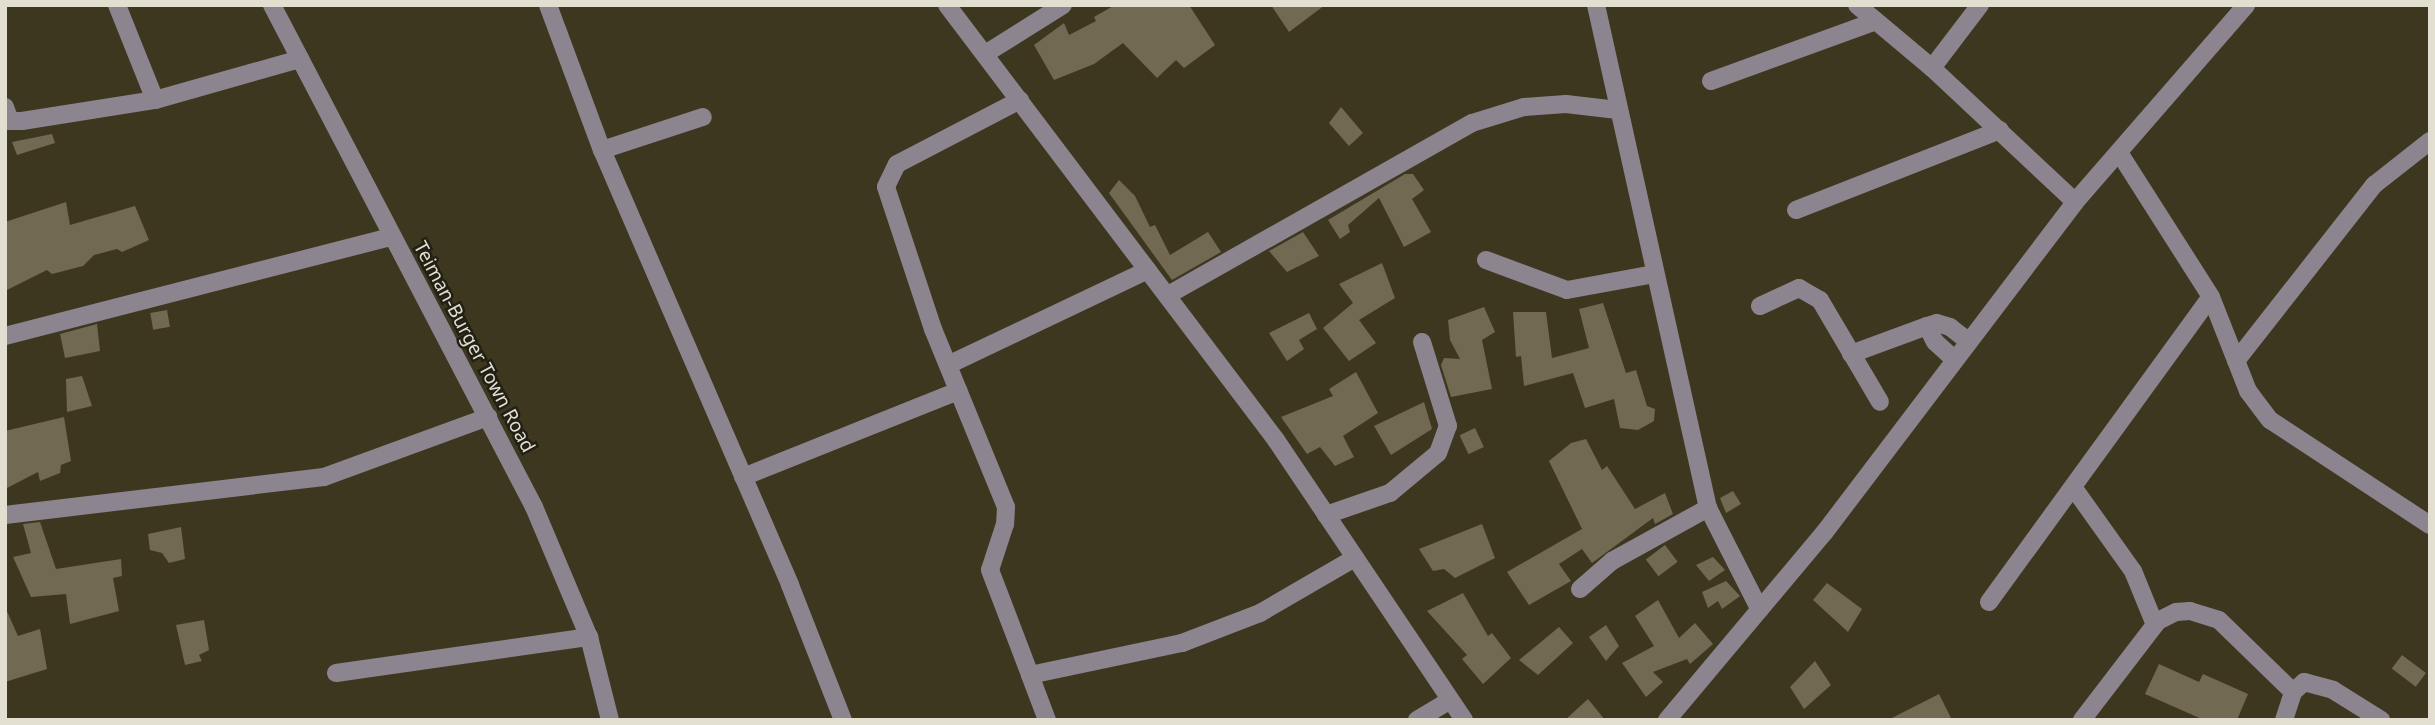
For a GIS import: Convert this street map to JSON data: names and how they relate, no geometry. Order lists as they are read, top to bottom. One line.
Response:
{"streets":{"street":["Teiman-Burger Town Road"]}}
